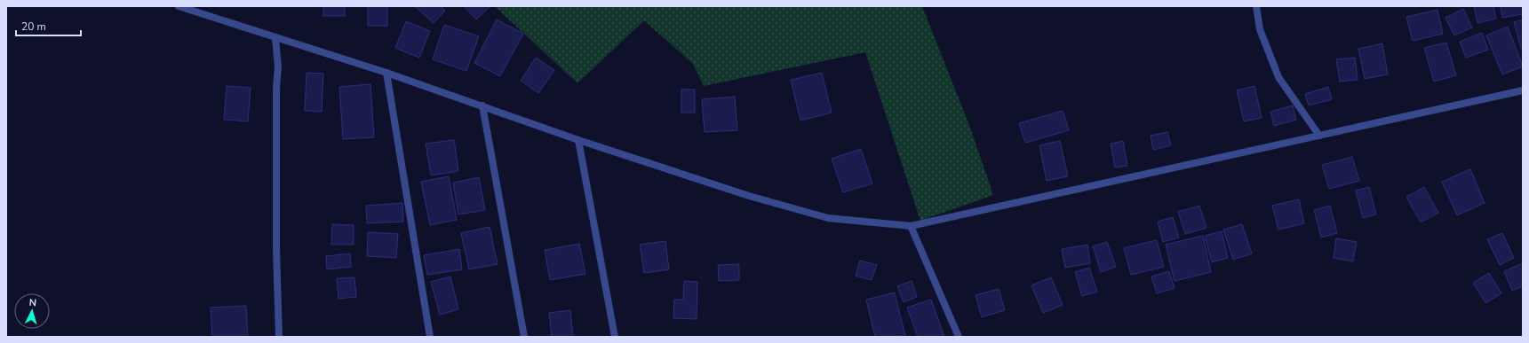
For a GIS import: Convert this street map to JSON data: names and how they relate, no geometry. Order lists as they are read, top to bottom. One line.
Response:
{"scale_bar":"20 m","north":"top"}
